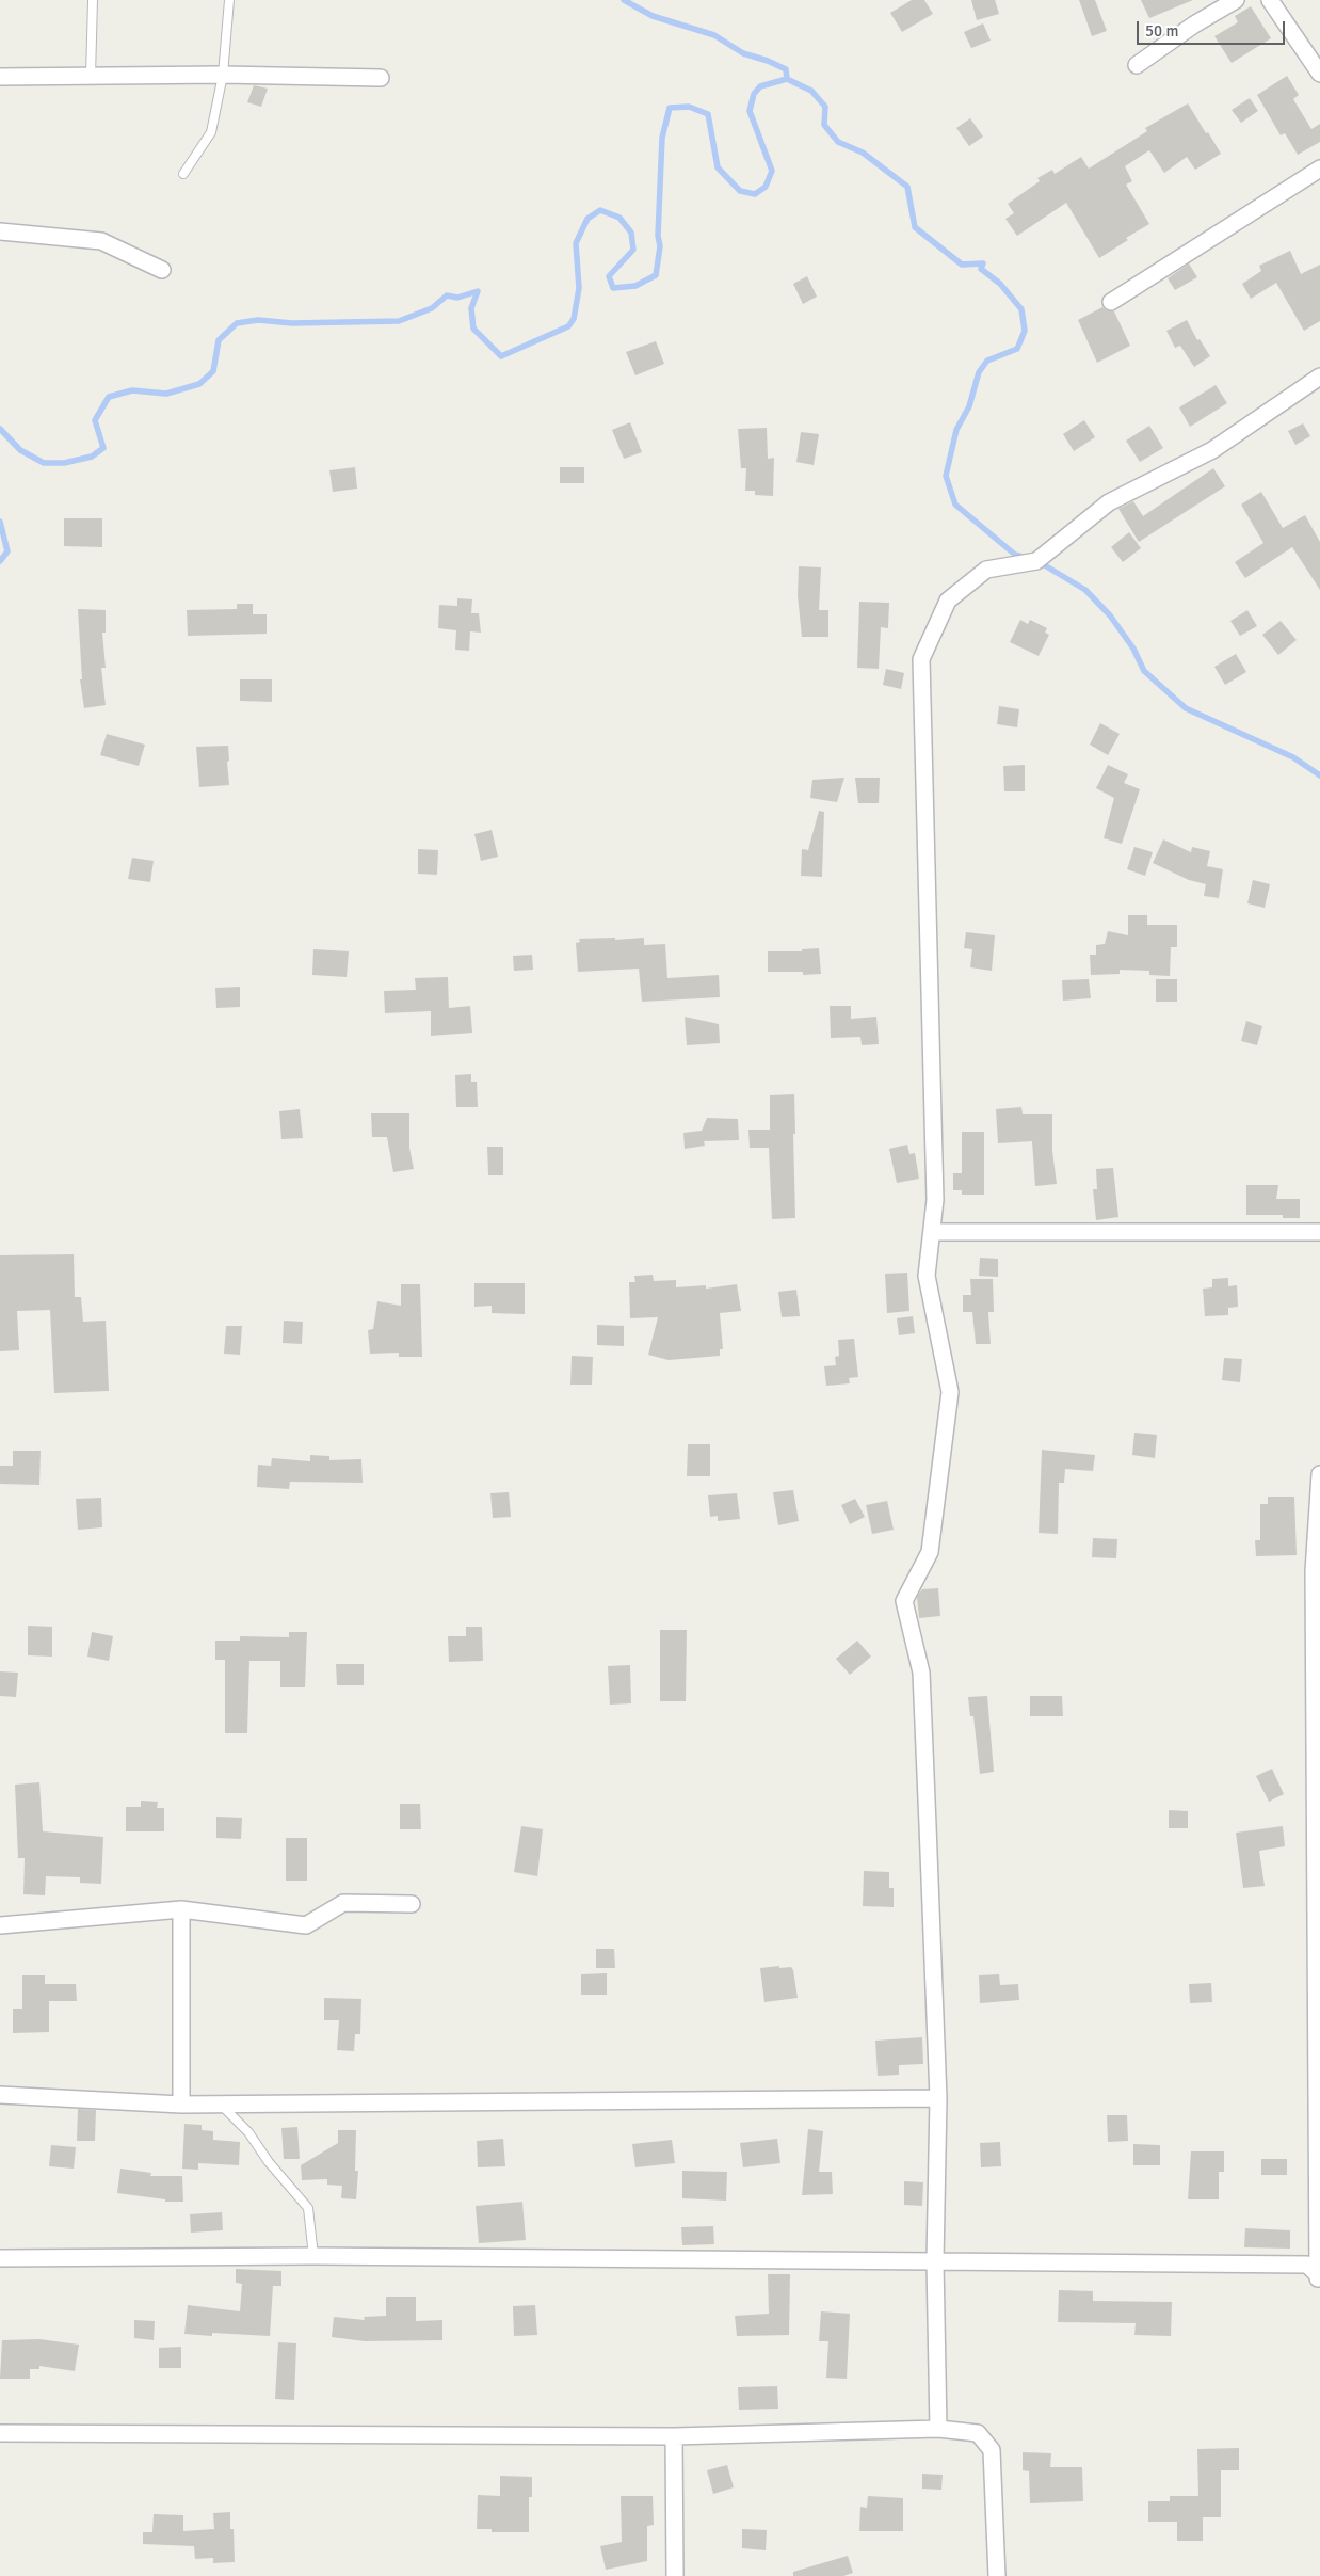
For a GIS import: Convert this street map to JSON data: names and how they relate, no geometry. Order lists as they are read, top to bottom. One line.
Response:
{"scale_bar":"50 m"}
